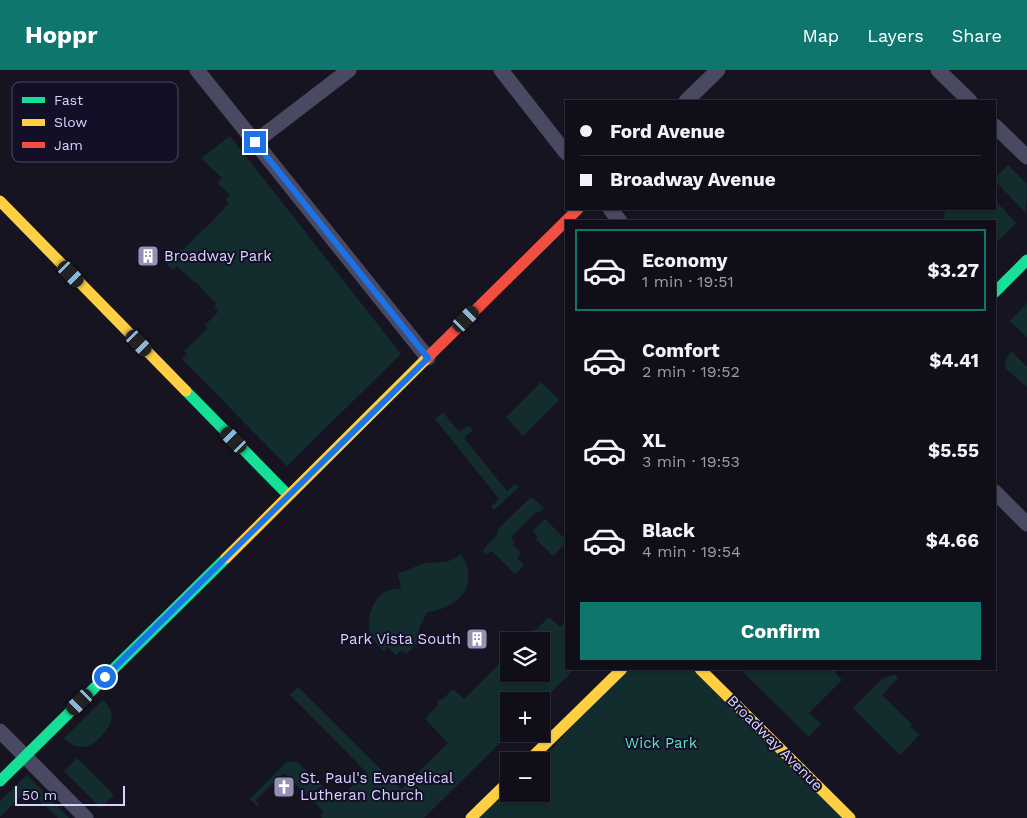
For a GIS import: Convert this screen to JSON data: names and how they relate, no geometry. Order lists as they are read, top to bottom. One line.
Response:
{"streets":{"street":["Broadway Avenue"]},"parks":["Wick Park"],"places":{"building":["Broadway Park","Park Vista South"],"church":["St. Paul's Evangelical Lutheran Church"]},"legend":["Fast","Slow","Jam"],"scale_bar":"50 m","page":{"header":"Hoppr","nav":["Map","Layers","Share"],"banner":["Ford Avenue","Broadway Avenue"],"list":[{"name":"Economy","note":"1 min · 19:51","value":"$3.27"},{"name":"Comfort","note":"2 min · 19:52","value":"$4.41"},{"name":"XL","note":"3 min · 19:53","value":"$5.55"},{"name":"Black","note":"4 min · 19:54","value":"$4.66"}],"buttons":"Confirm","map_buttons":["+","−"],"scale":"50 m"}}
